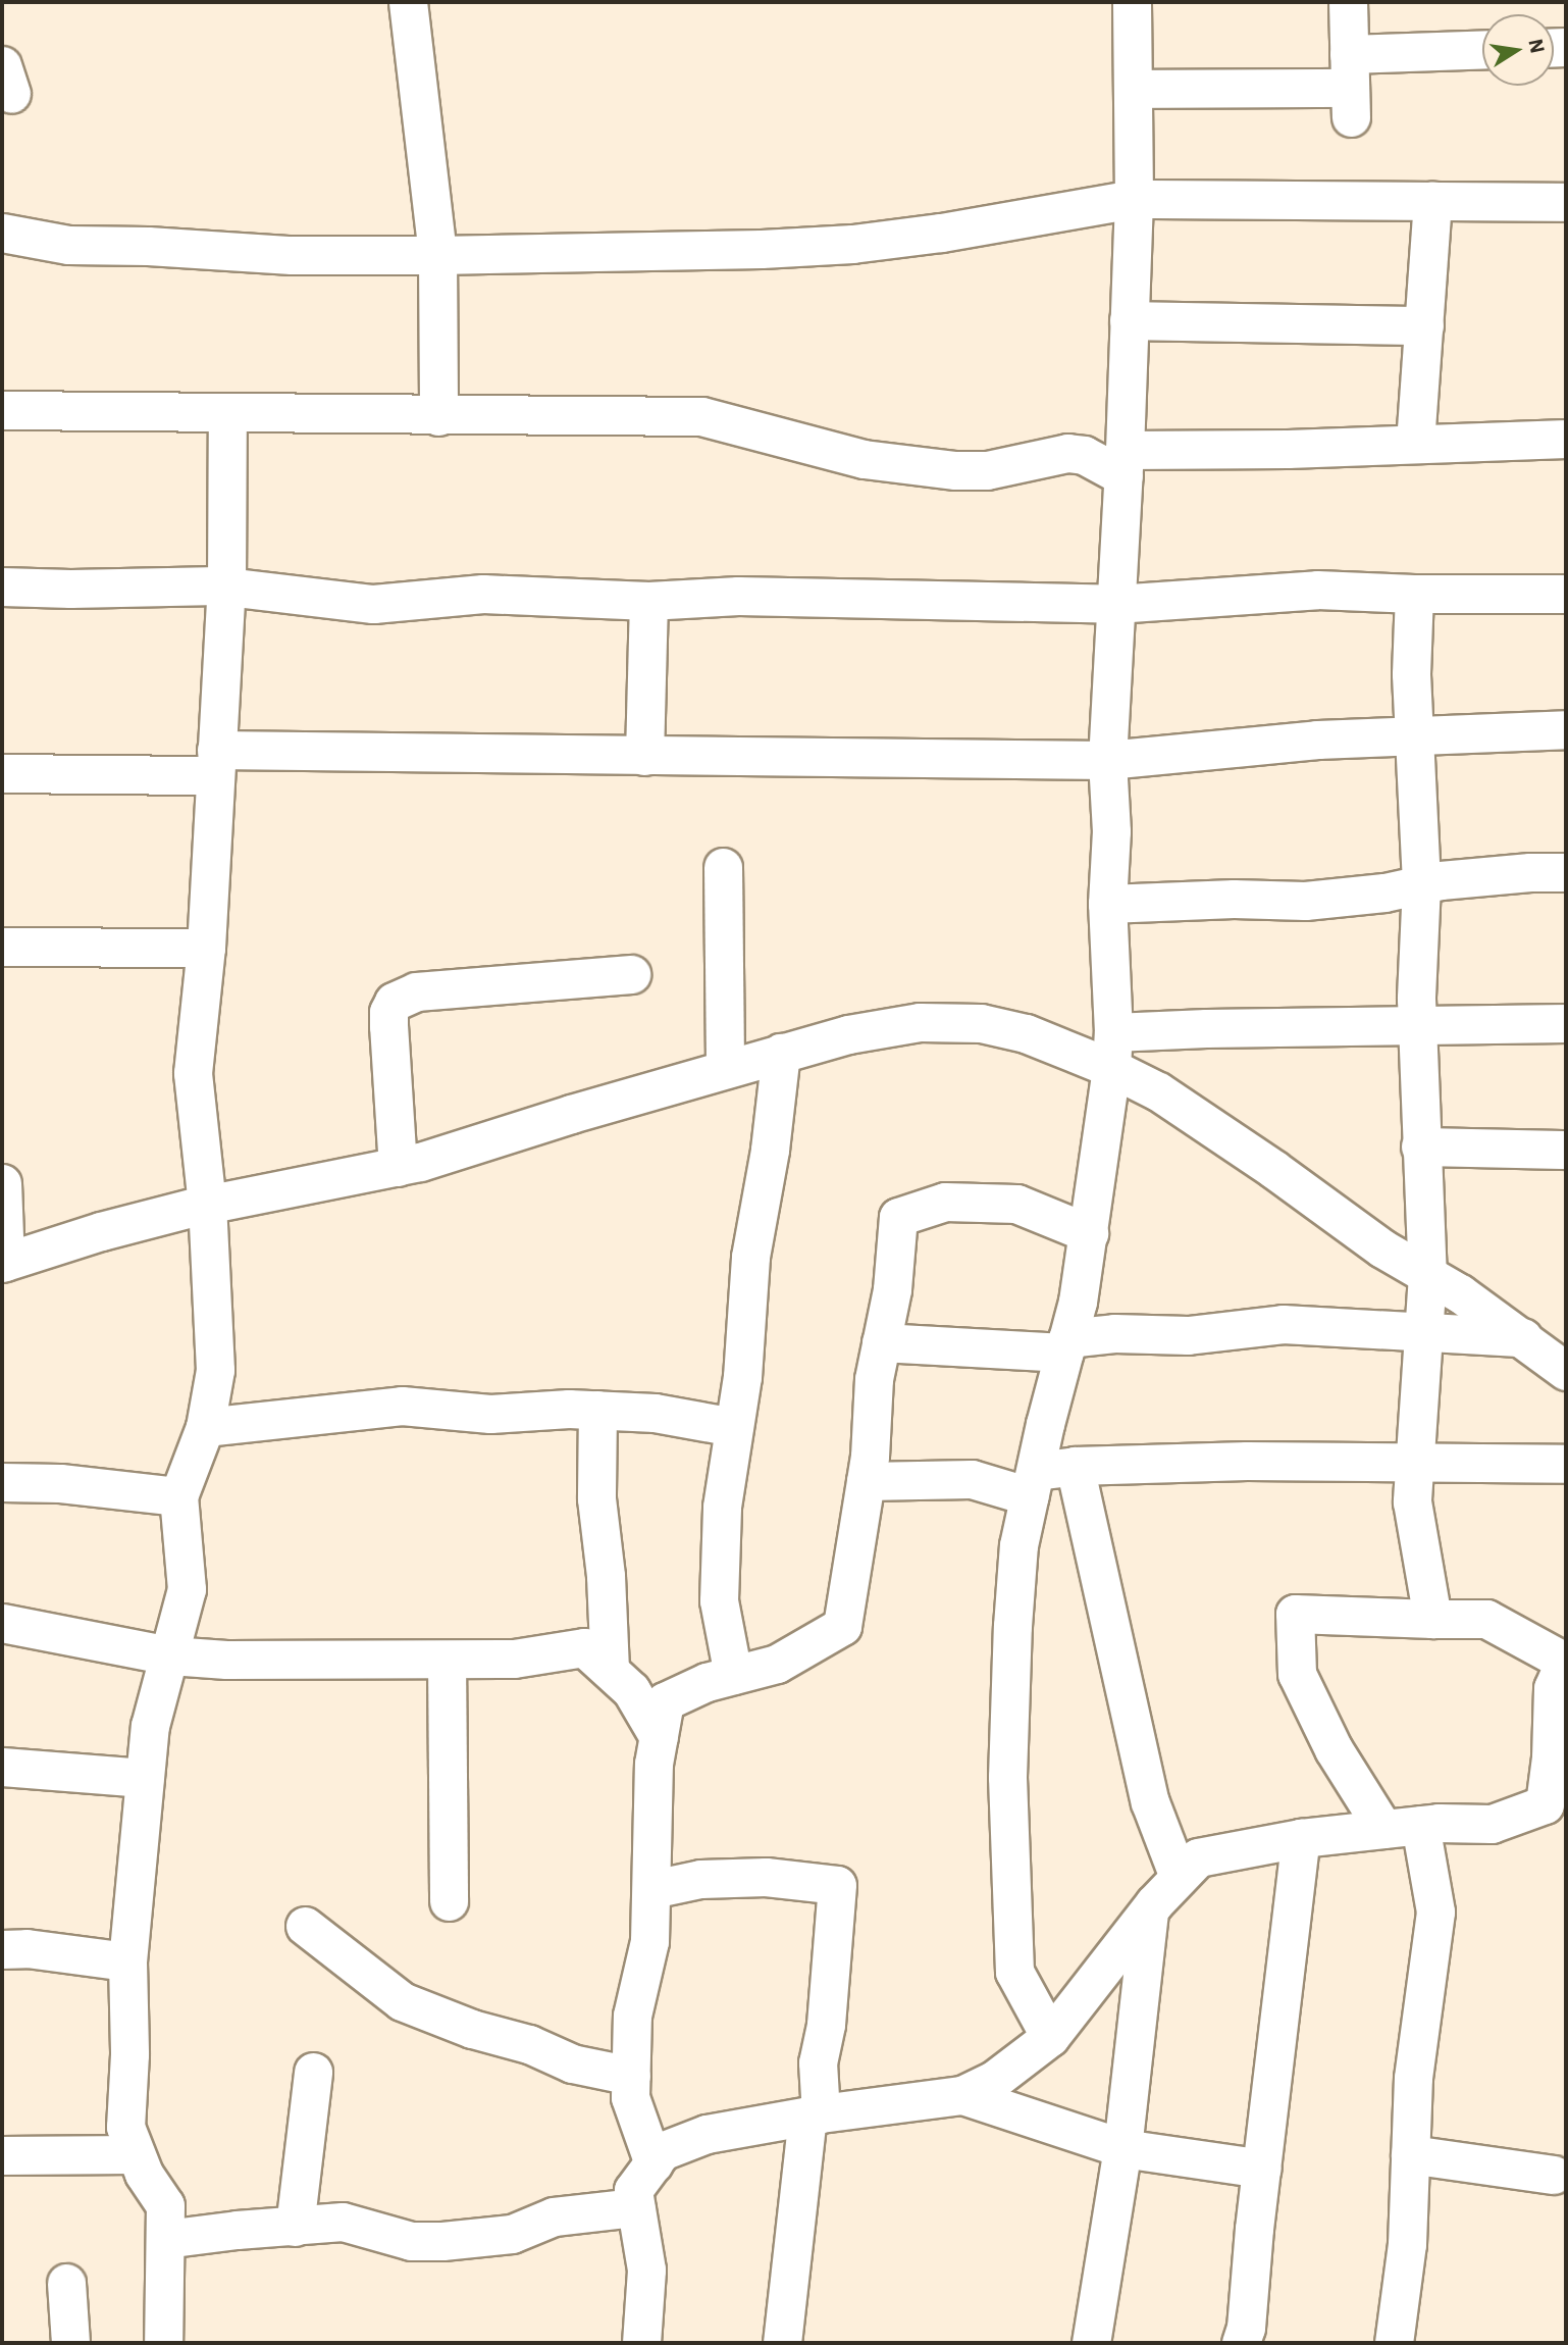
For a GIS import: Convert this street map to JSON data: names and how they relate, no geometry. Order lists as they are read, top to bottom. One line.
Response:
{"north":"right"}
